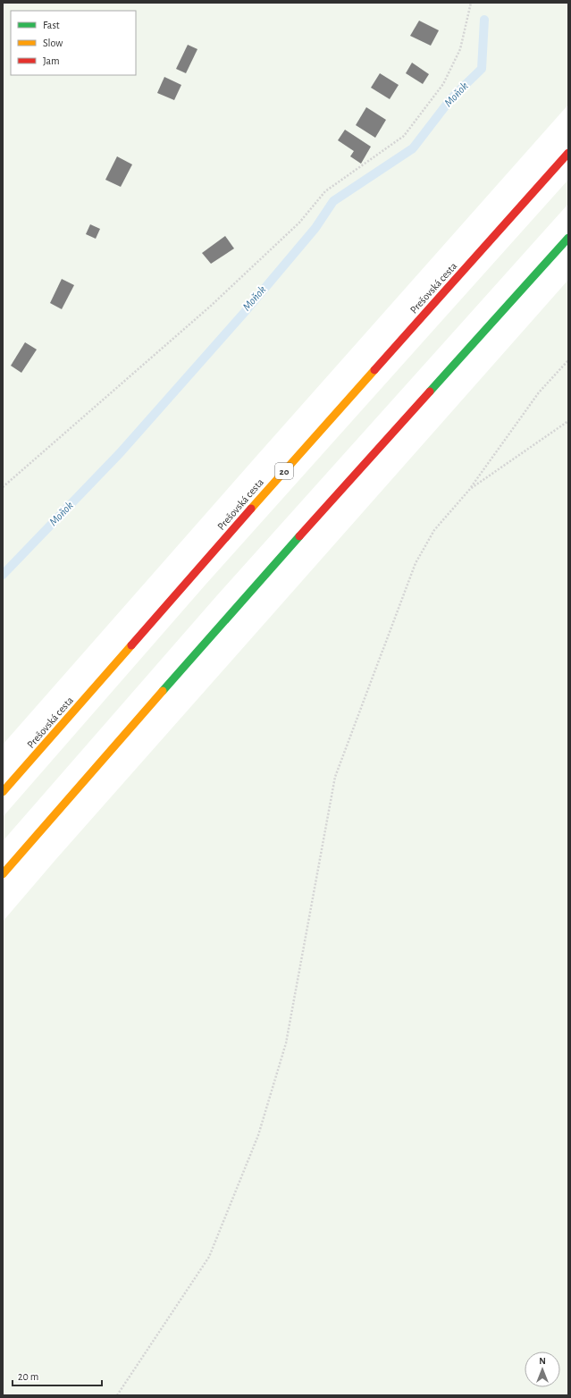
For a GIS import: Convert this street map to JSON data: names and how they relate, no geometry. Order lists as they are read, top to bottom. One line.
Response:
{"streets":{"highway":["Prešovská cesta","20"]},"water":["Moňok"],"legend":["Fast","Slow","Jam"],"scale_bar":"20 m","north":"top"}
